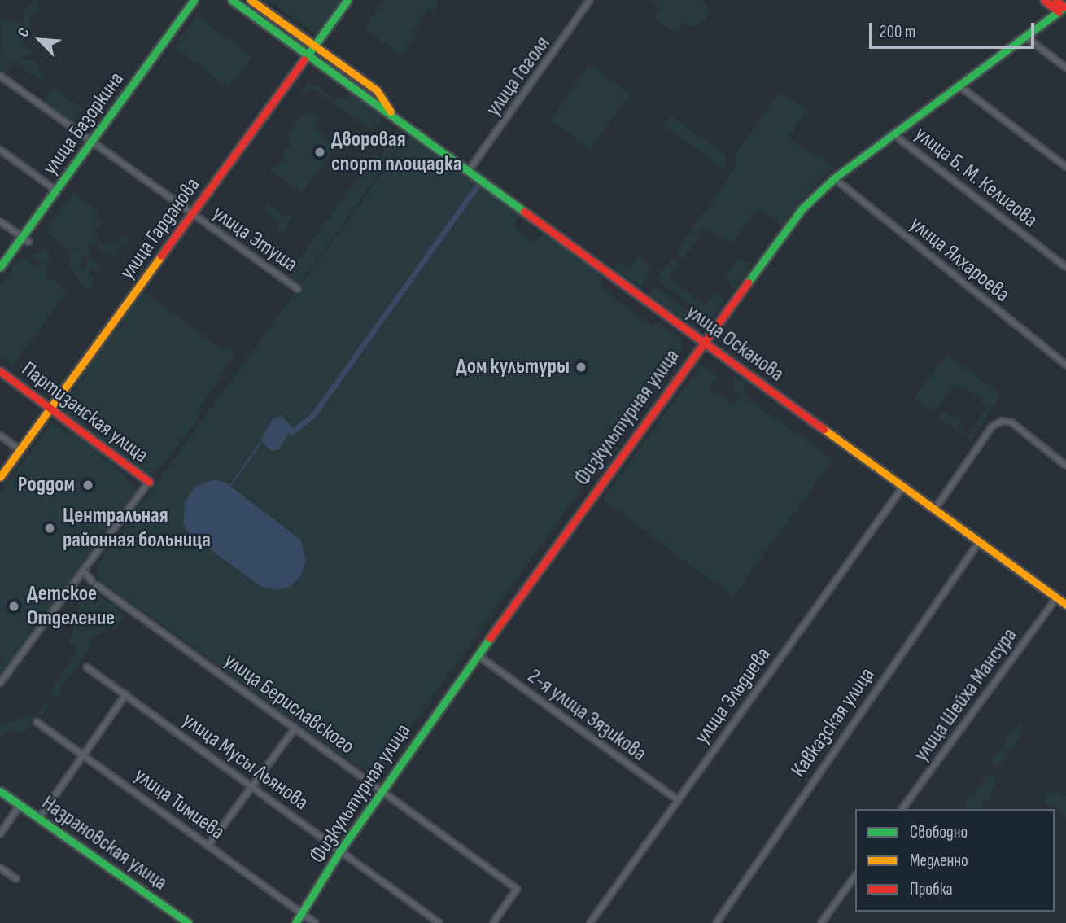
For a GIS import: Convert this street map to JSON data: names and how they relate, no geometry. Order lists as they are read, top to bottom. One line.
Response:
{"streets":{"street":["улица Гоголя","улица Базоркина","улица Б. М. Келигова","улица Гарданова","улица Этуша","улица Ялхароева","улица Осканова","Партизанская улица","Физкультурная улица","улица Шейха Мансура","улица Эльдиева","улица Бериславского","2-я улица Зязикова","Кавказская улица","улица Мусы Льянова","улица Тимиева","Назрановская улица"]},"crossings":[["улица Гоголя","улица Осканова"],["улица Базоркина","улица Этуша"],["улица Б. М. Келигова","Физкультурная улица"],["улица Гарданова","улица Этуша"],["улица Гарданова","улица Осканова"],["улица Гарданова","Партизанская улица"],["улица Ялхароева","Физкультурная улица"],["улица Осканова","Физкультурная улица"],["улица Осканова","улица Шейха Мансура"],["улица Осканова","улица Эльдиева"],["улица Осканова","Кавказская улица"],["Физкультурная улица","улица Бериславского"],["Физкультурная улица","2-я улица Зязикова"],["Физкультурная улица","улица Мусы Льянова"],["Физкультурная улица","улица Тимиева"],["улица Эльдиева","2-я улица Зязикова"]],"places":["Дворовая спорт площадка","Дом культуры","Роддом","Центральная районная больница","Детское Отделение"],"legend":["Свободно","Медленно","Пробка"],"scale_bar":"200 m","north":"top left"}
